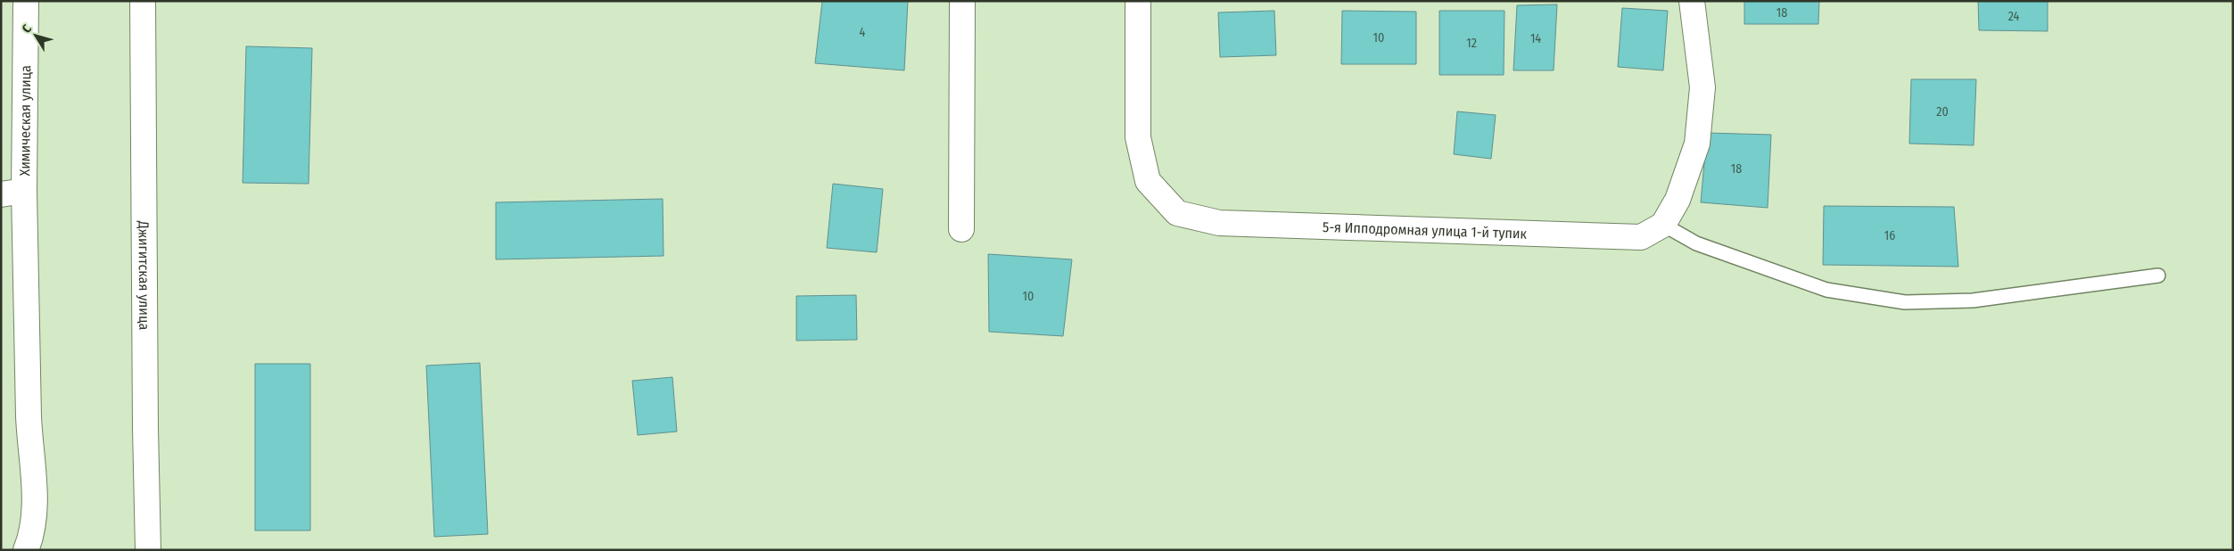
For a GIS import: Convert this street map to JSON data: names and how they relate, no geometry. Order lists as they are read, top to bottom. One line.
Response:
{"streets":{"street":["Химическая улица","5-я Ипподромная улица 1-й тупик","Джигитская улица"]},"house_numbers":["18","24","4","10","14","12","20","18","16","10"],"north":"top left"}
